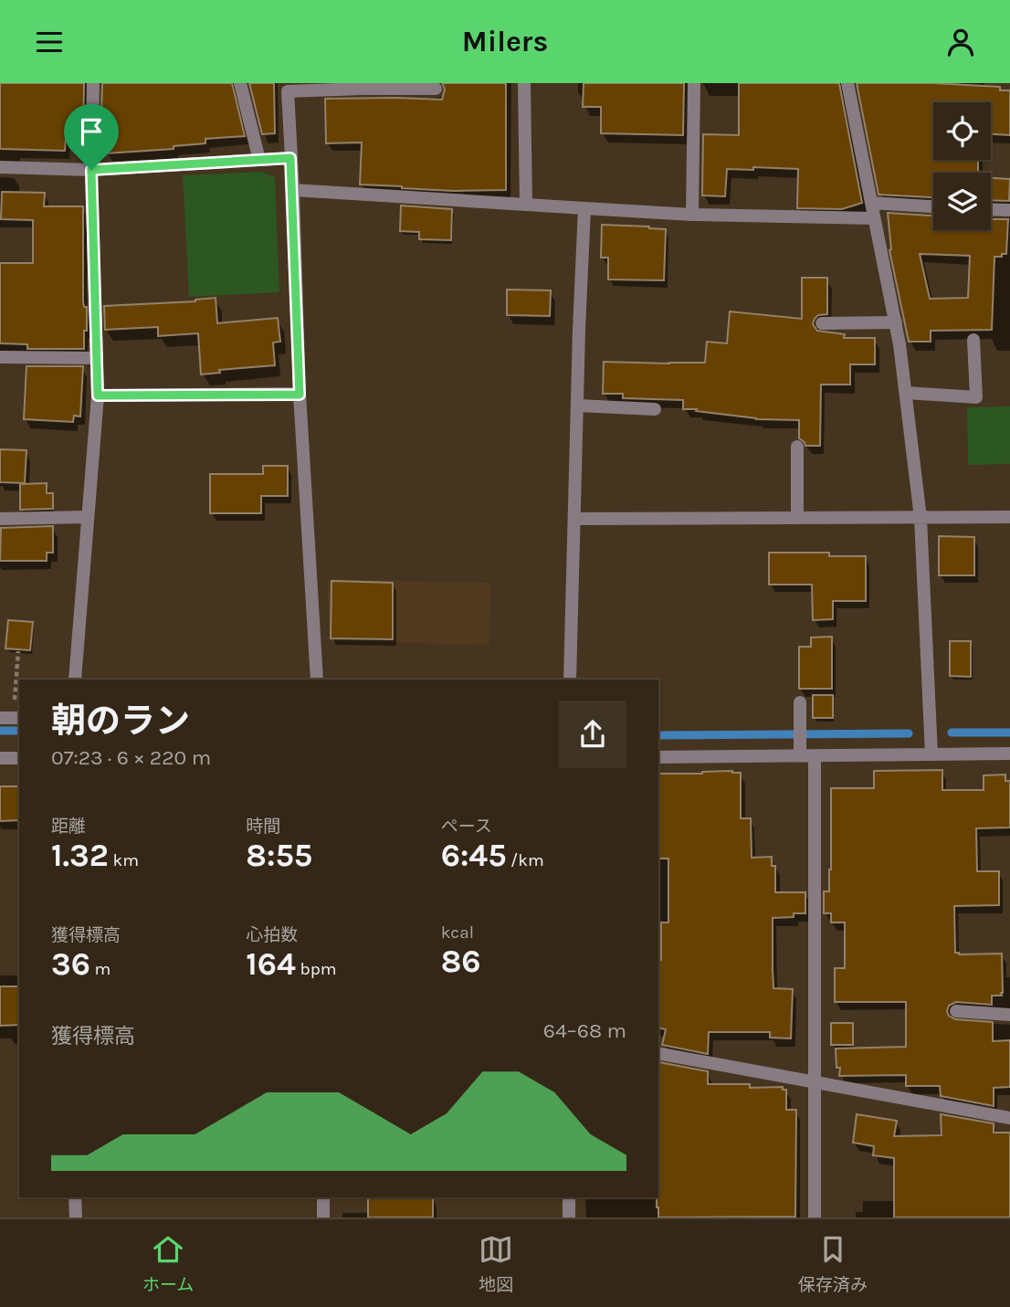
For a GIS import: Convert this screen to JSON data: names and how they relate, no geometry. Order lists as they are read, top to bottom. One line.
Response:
{"page":{"header":"Milers","heading":["朝のラン","07:23 · 6 × 220 m"],"stats":[["距離","1.32 km"],["時間","8:55"],["ペース","6:45 /km"],["獲得標高","36 m"],["心拍数","164 bpm"],["kcal","86"]],"chart":["獲得標高","64–68 m"],"tabs":["ホーム","地図","保存済み"]}}
